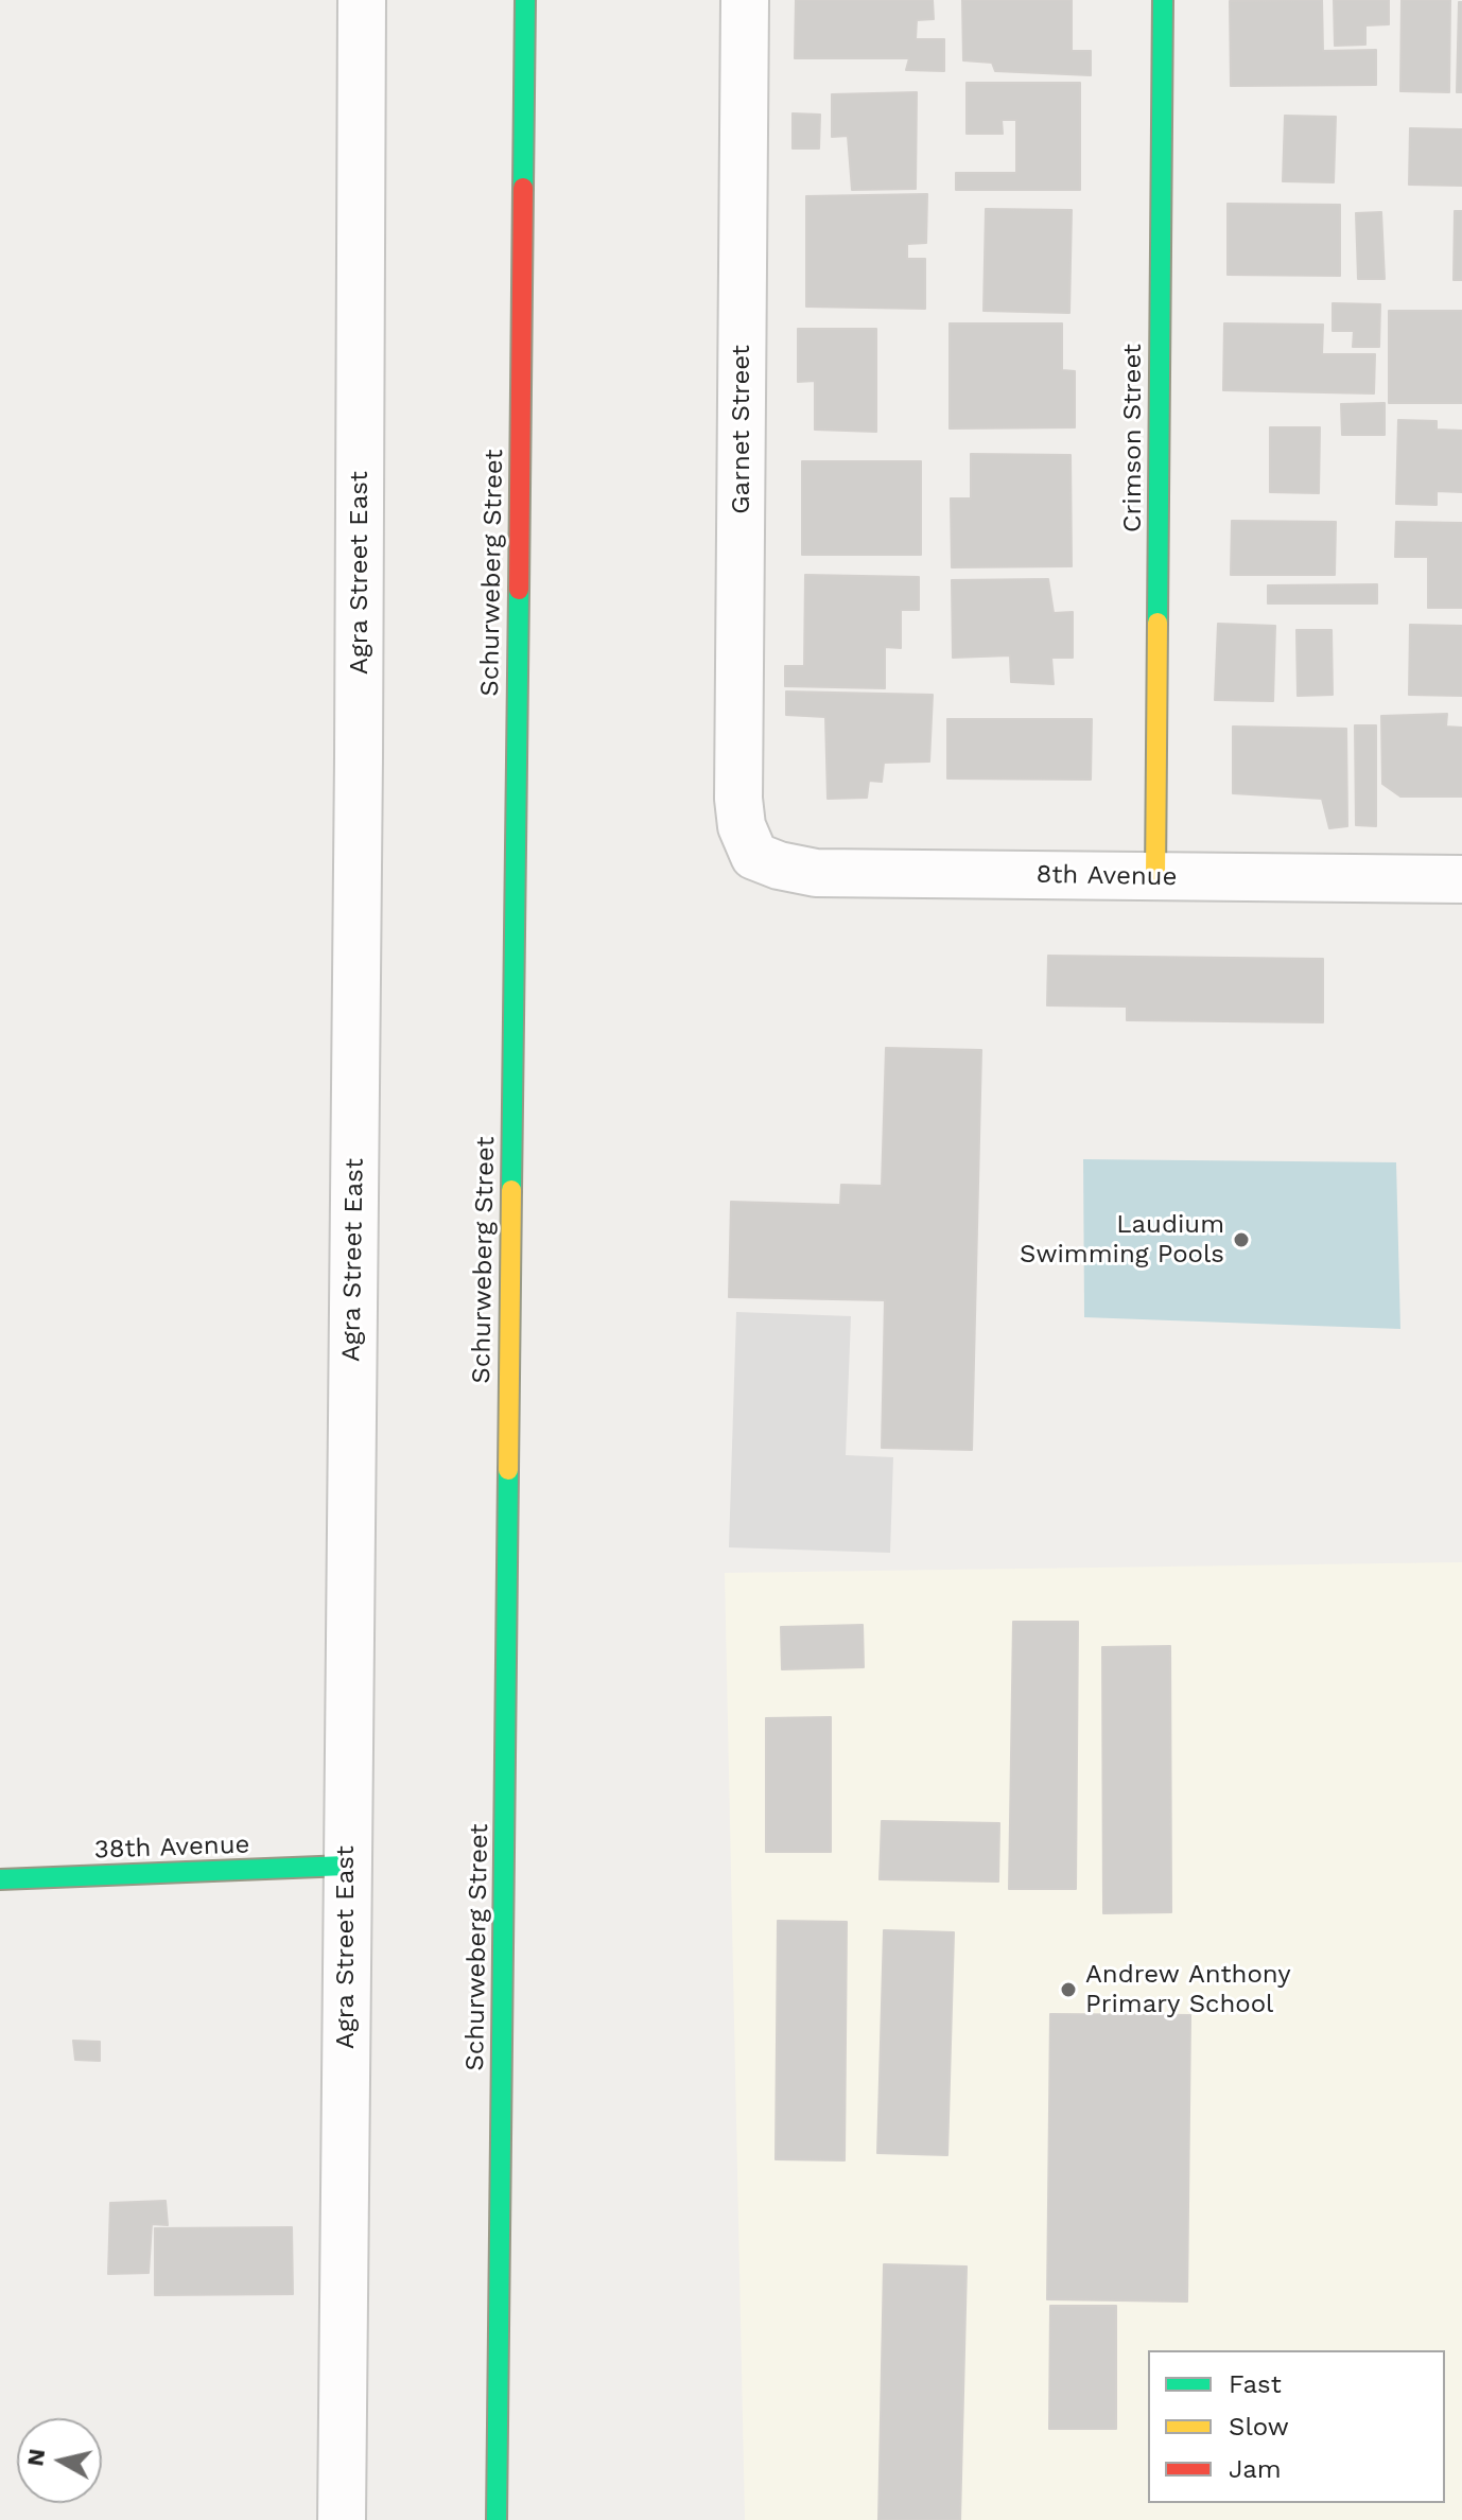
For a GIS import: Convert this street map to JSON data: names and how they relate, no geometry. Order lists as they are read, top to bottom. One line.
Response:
{"streets":{"street":["Garnet Street","Crimson Street","Agra Street East","Schurweberg Street","8th Avenue","38th Avenue"]},"crossings":[["Garnet Street","8th Avenue"],["Crimson Street","8th Avenue"],["Agra Street East","38th Avenue"]],"places":["Laudium Swimming Pools","Andrew Anthony Primary School"],"legend":["Fast","Slow","Jam"],"north":"left"}
